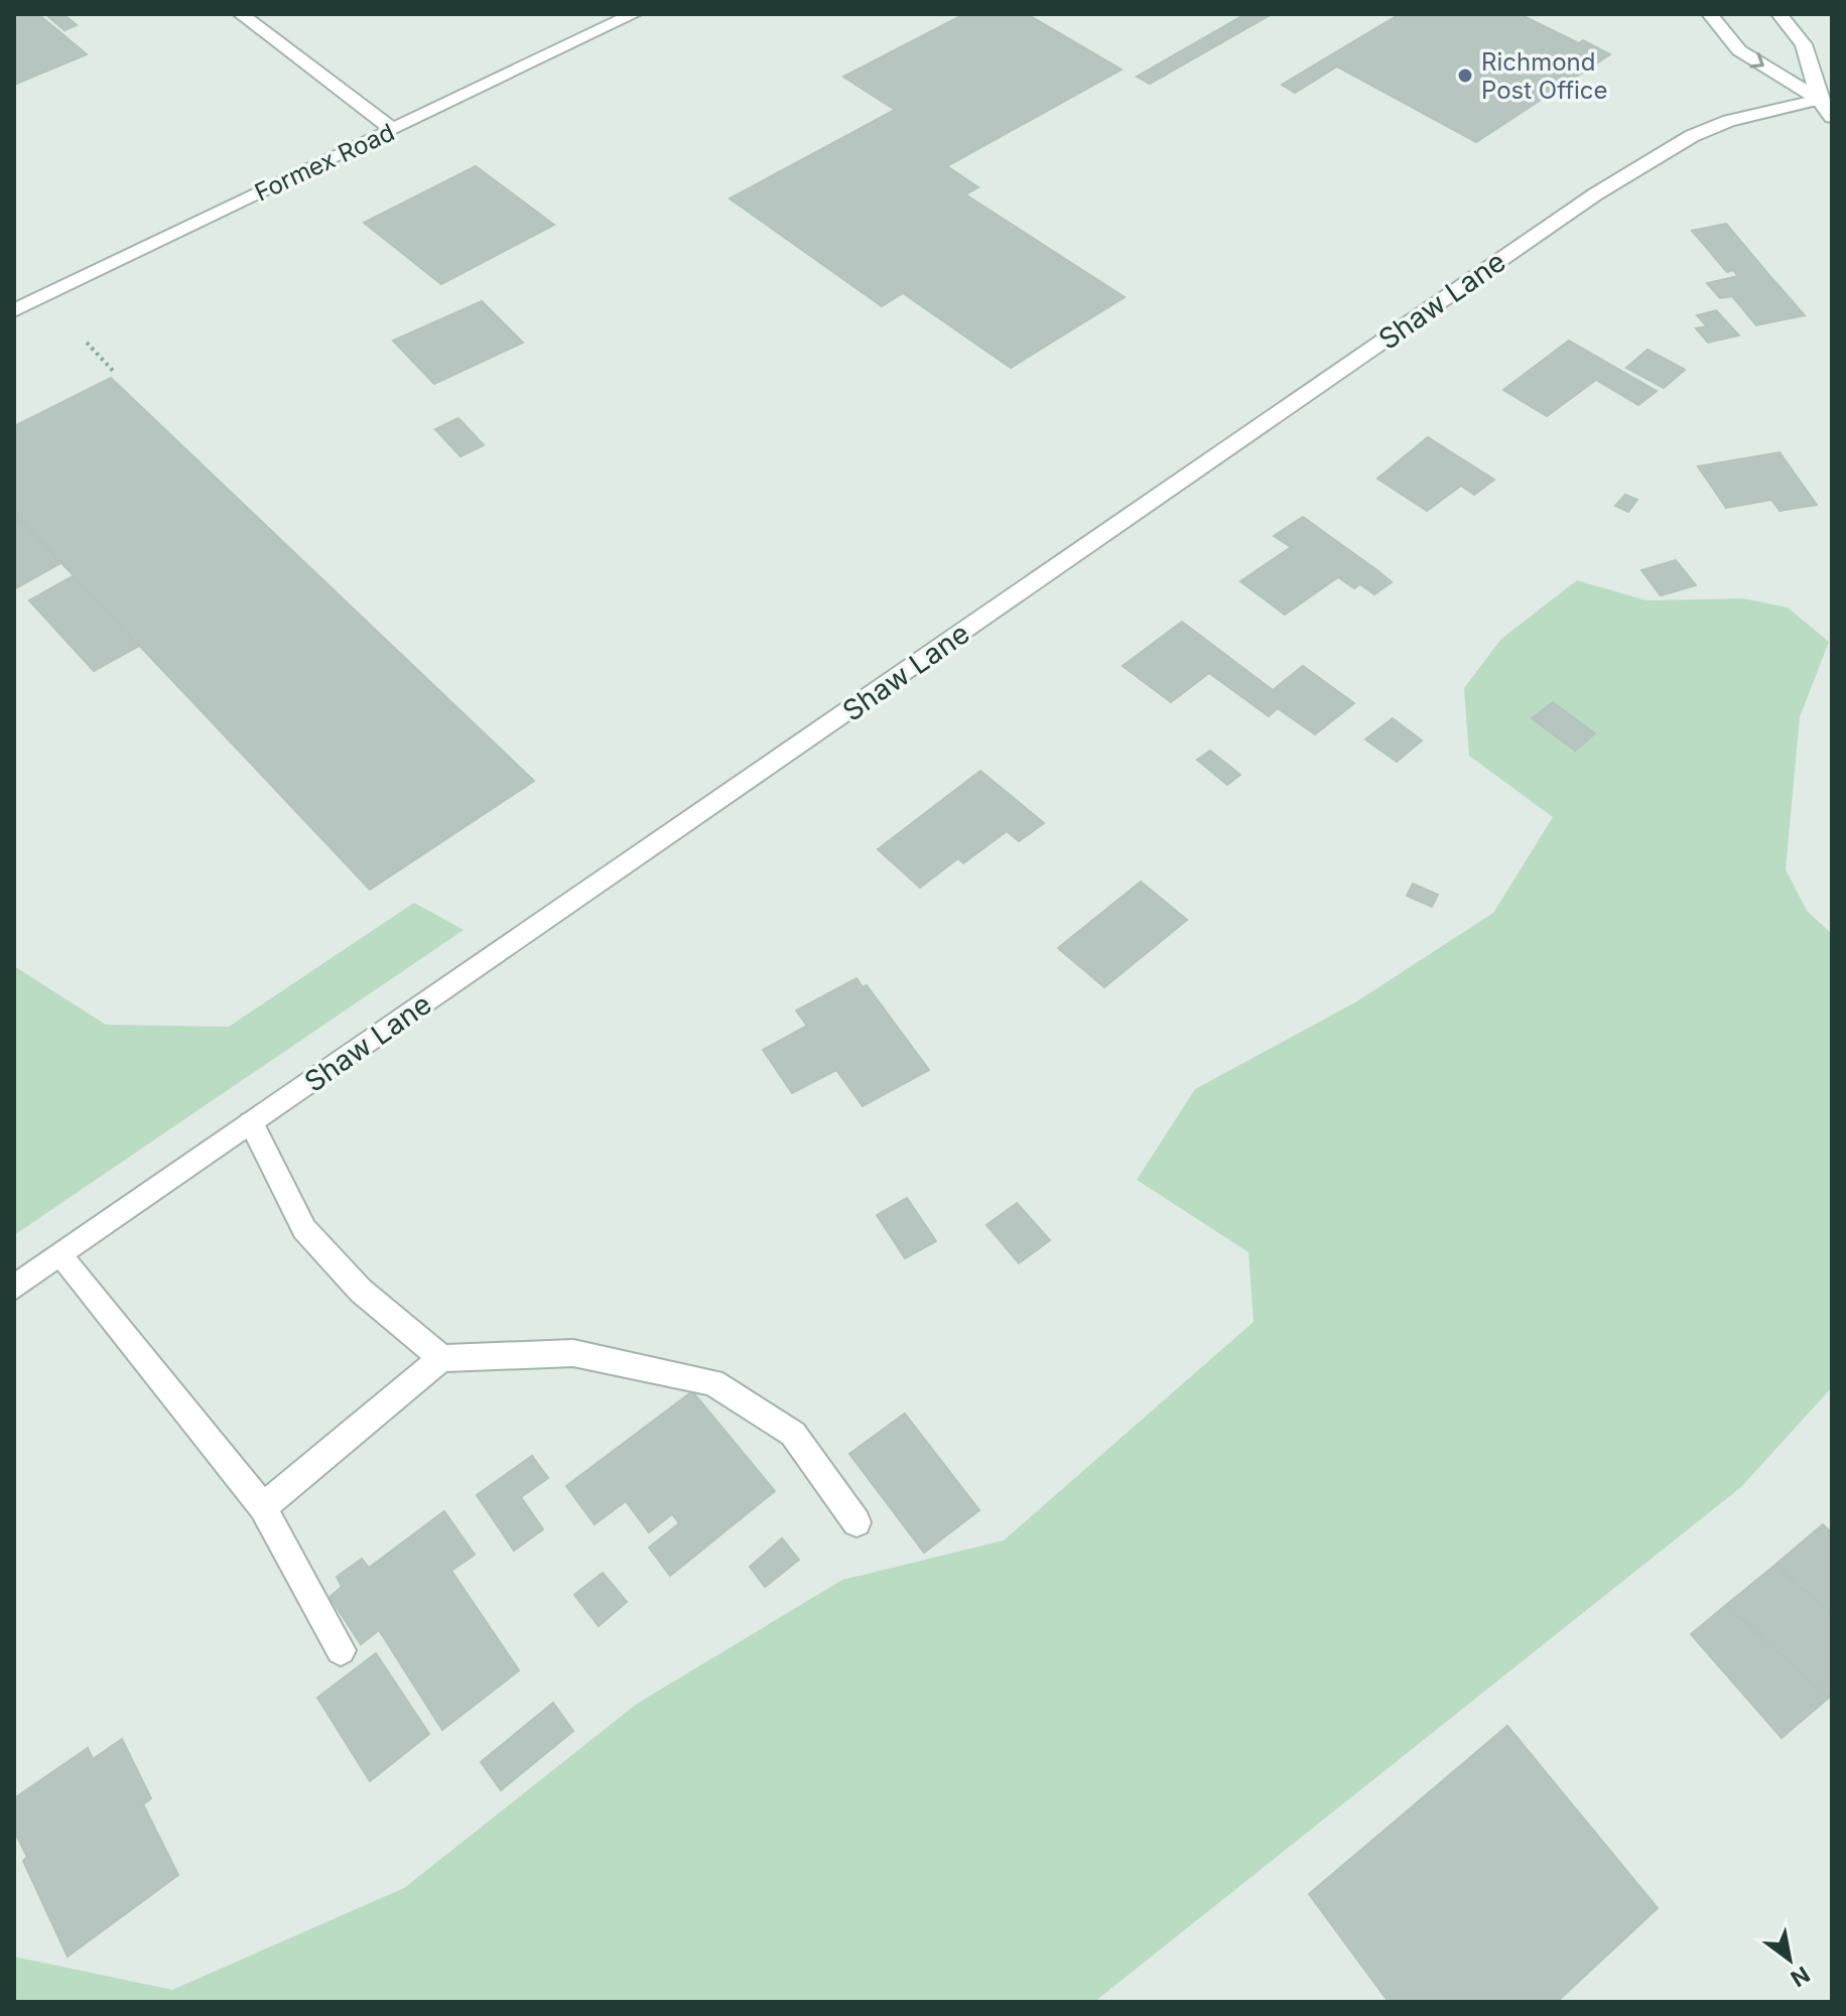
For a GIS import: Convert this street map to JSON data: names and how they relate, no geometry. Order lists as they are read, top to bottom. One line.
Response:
{"streets":{"street":["Formex Road","Shaw Lane"]},"places":["Richmond Post Office"],"north":"bottom right"}
